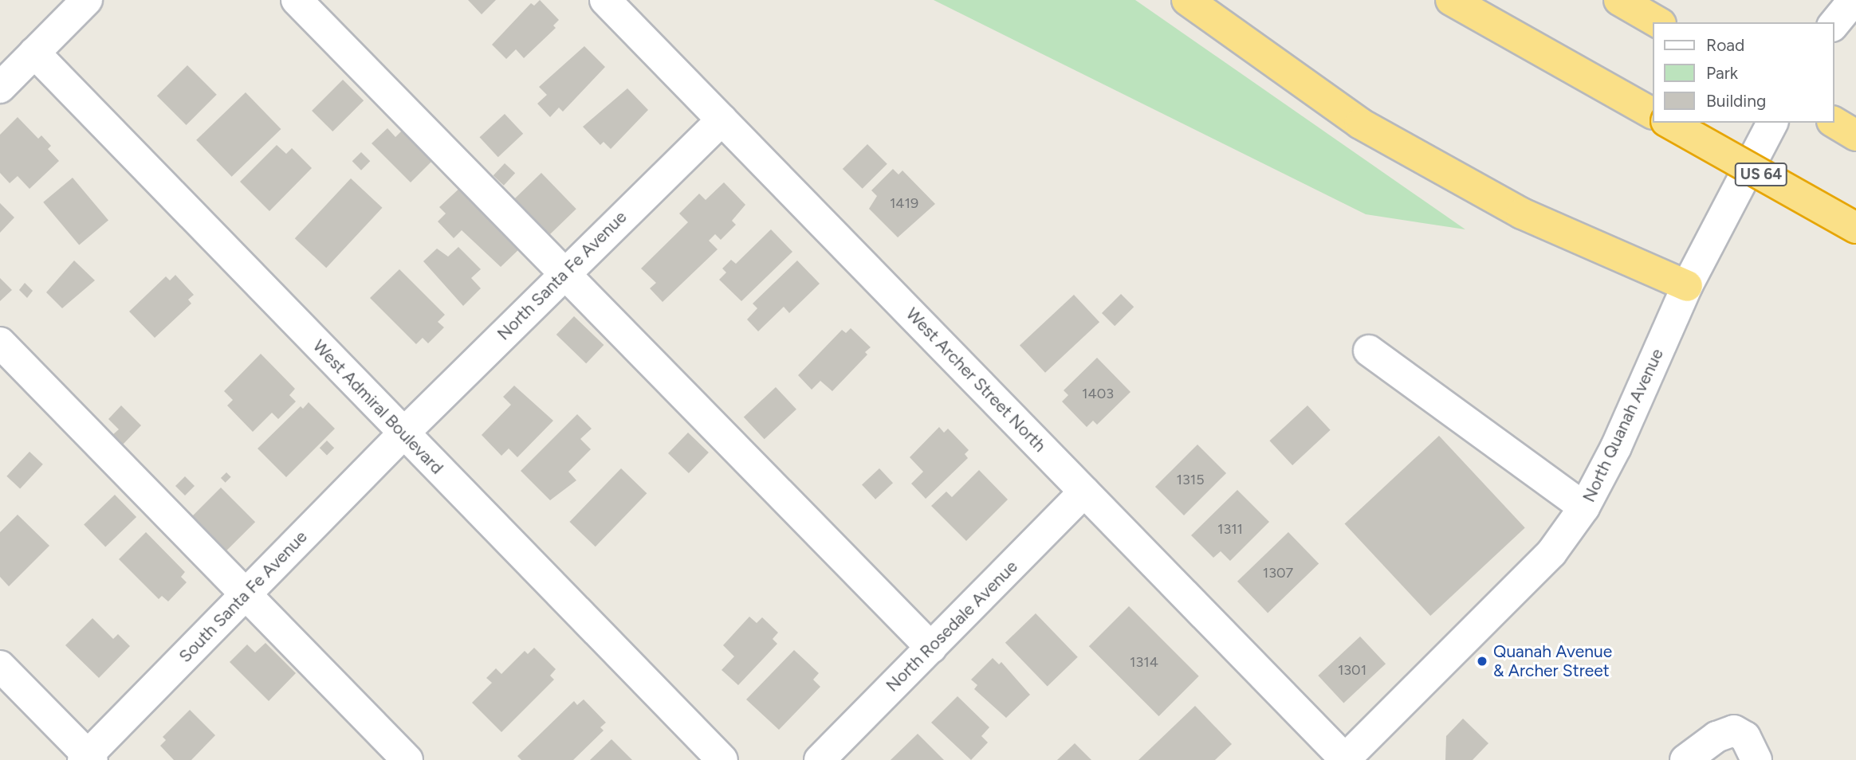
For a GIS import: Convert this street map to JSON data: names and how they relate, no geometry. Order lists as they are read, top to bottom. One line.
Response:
{"streets":{"highway":["US 64"],"street":["North Santa Fe Avenue","West Archer Street North","West Admiral Boulevard","North Quanah Avenue","South Santa Fe Avenue","North Rosedale Avenue"]},"crossings":[["North Santa Fe Avenue","West Archer Street North"],["North Santa Fe Avenue","West Admiral Boulevard"],["North Santa Fe Avenue","South Santa Fe Avenue"],["West Archer Street North","North Quanah Avenue"],["West Archer Street North","North Rosedale Avenue"],["West Admiral Boulevard","South Santa Fe Avenue"]],"places":["Quanah Avenue & Archer Street"],"house_numbers":["1419","1403","1315","1311","1307","1314","1301"],"legend":["Road","Park","Building"]}
